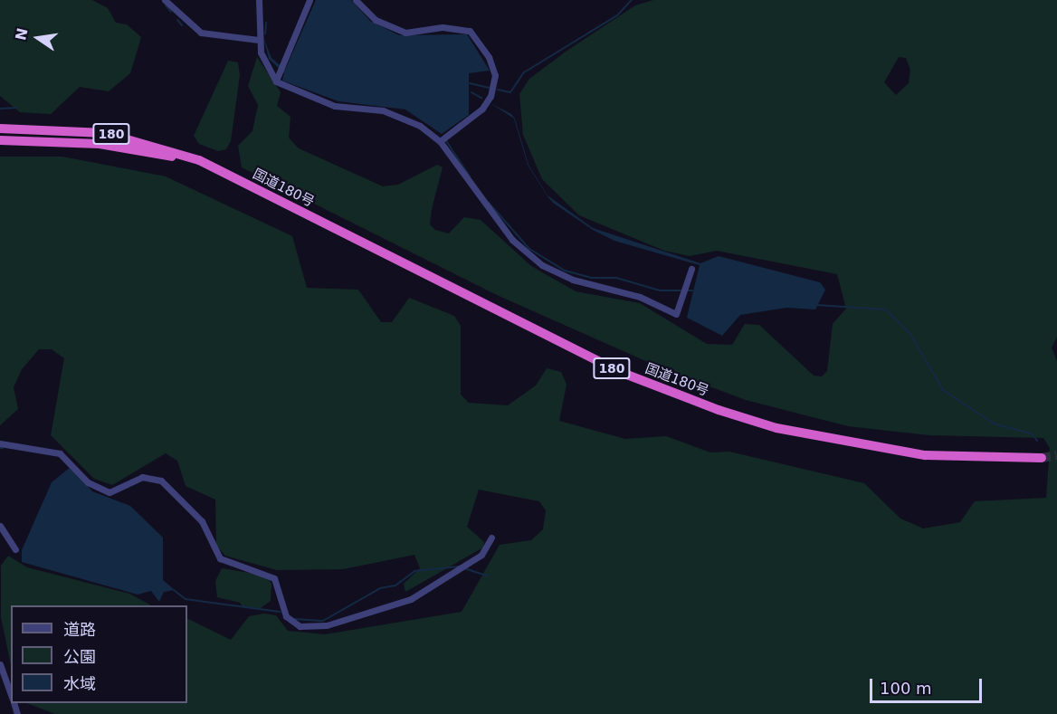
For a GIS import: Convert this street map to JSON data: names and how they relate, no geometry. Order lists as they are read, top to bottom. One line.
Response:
{"streets":{"highway":["180","国道180号"]},"legend":["道路","公園","水域"],"scale_bar":"100 m","north":"left"}
